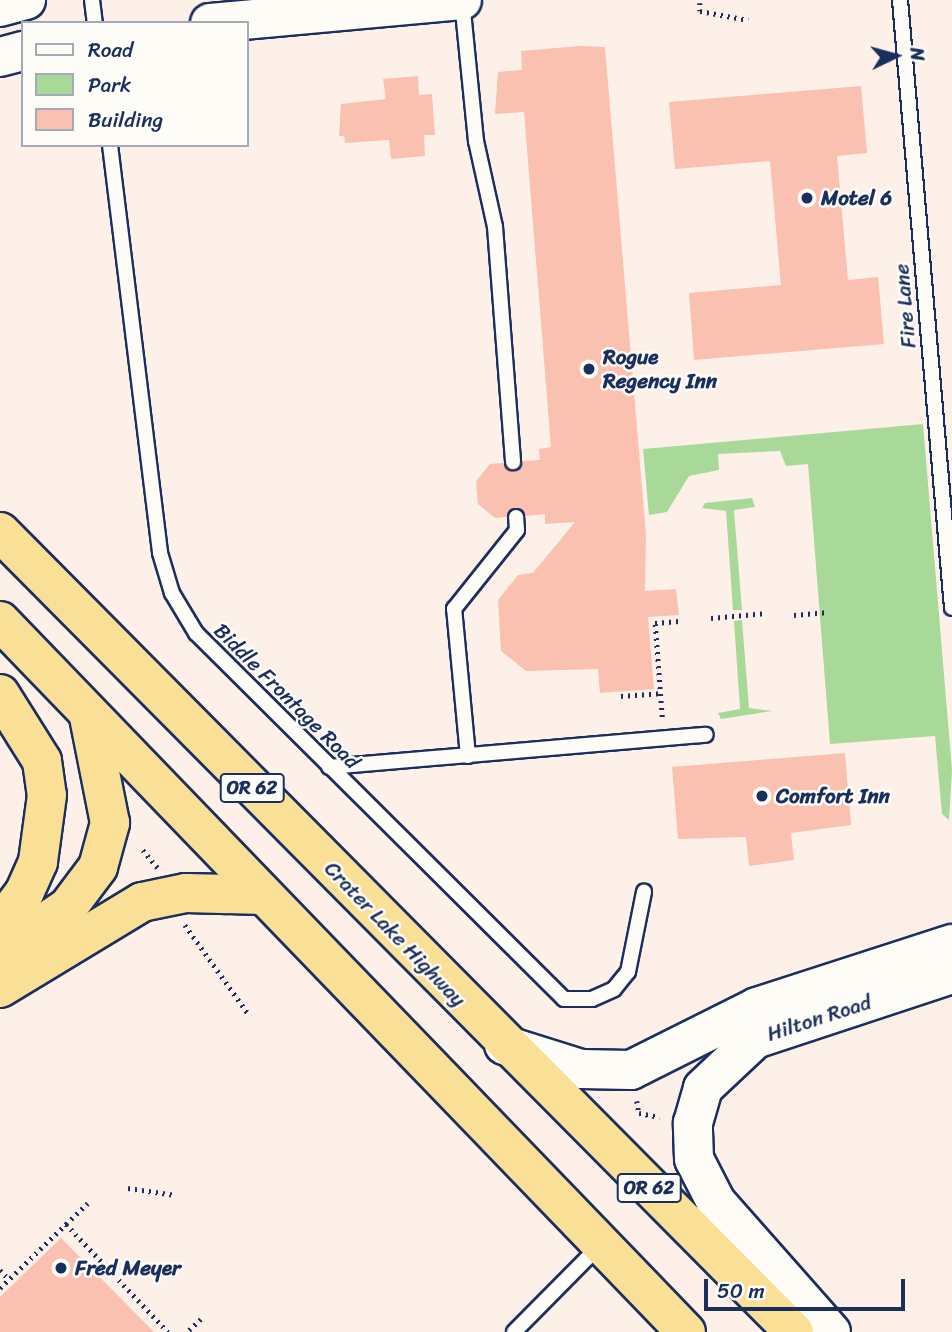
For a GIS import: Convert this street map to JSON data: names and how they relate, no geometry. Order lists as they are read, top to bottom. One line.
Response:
{"streets":{"highway":["OR 62","Crater Lake Highway"],"main road":["Hilton Road"],"lane":["Fire Lane","Biddle Frontage Road"]},"crossings":[["Crater Lake Highway","Hilton Road"]],"places":["Motel 6","Rogue Regency Inn","Comfort Inn","Fred Meyer"],"legend":["Road","Park","Building"],"scale_bar":"50 m","north":"right"}
